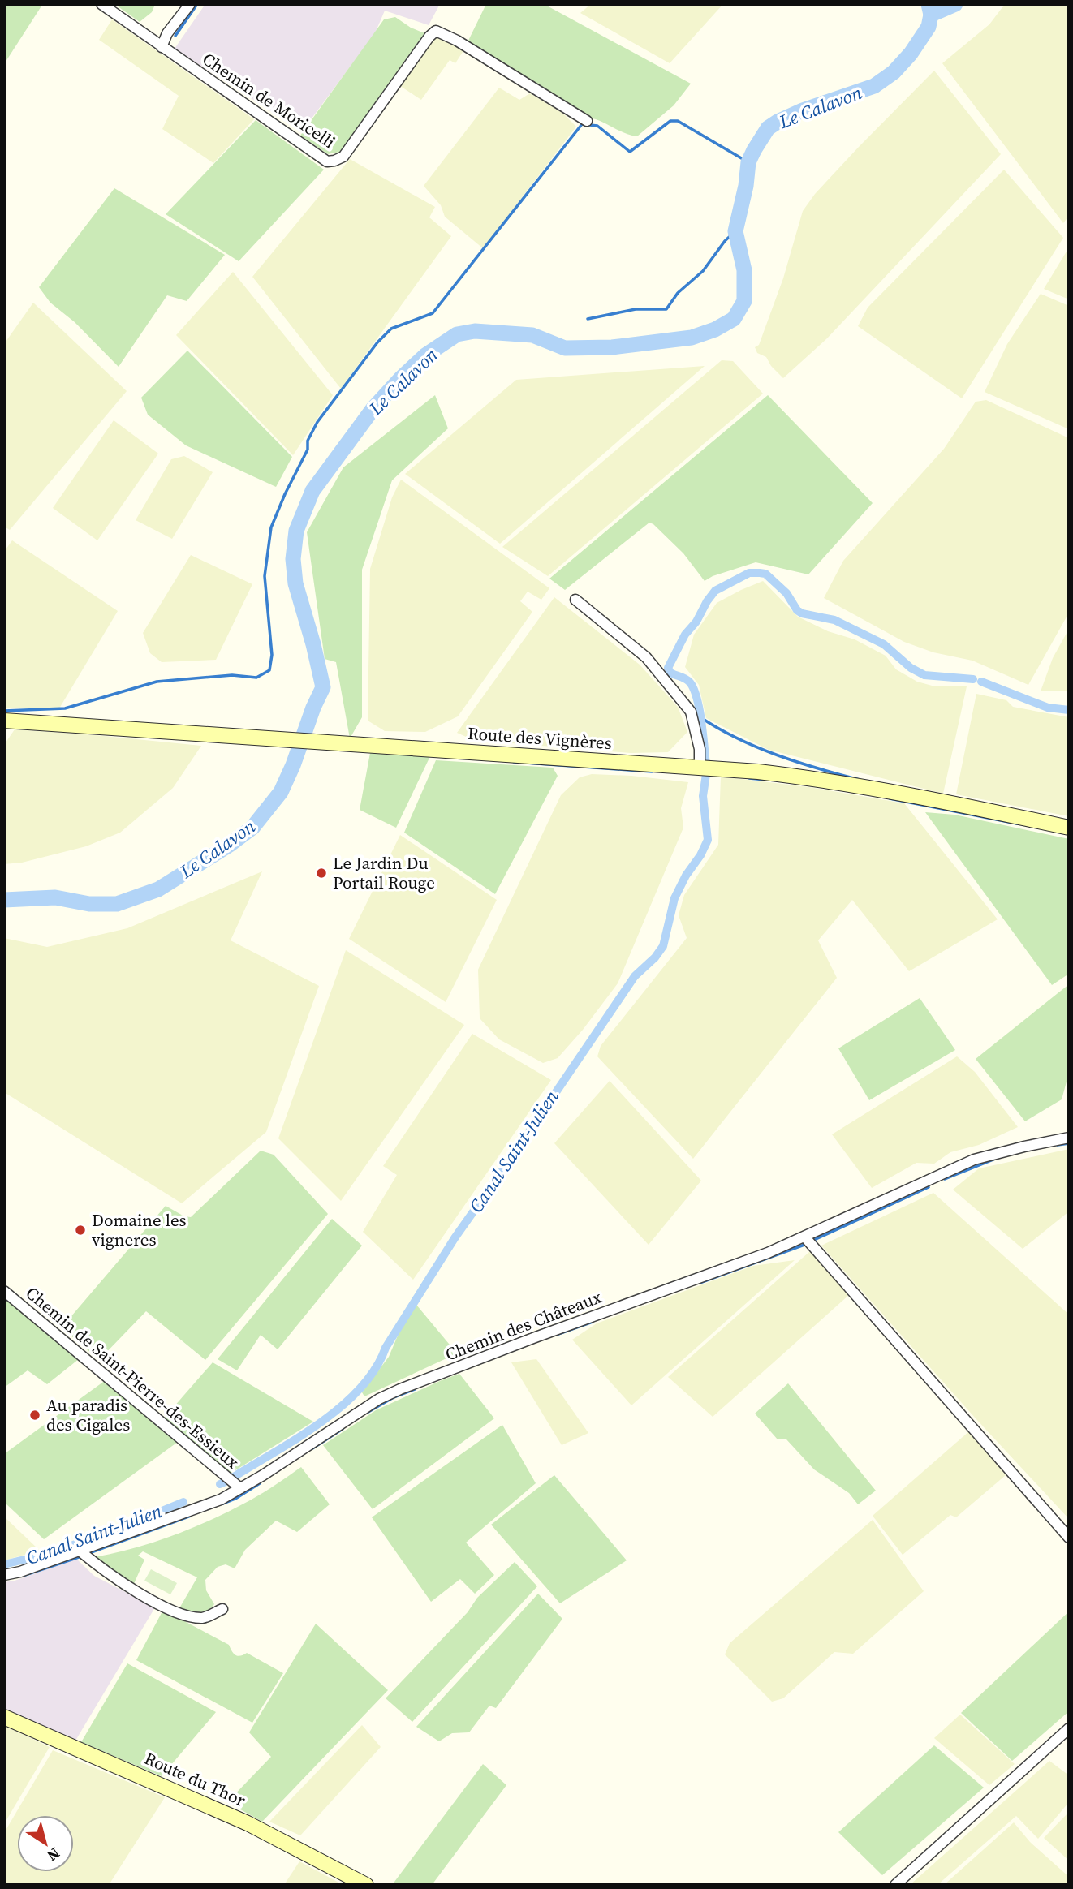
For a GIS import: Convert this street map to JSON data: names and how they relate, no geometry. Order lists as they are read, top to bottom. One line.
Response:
{"streets":{"street":["Chemin de Moricelli","Route des Vignères","Chemin des Châteaux","Chemin de Saint-Pierre-des-Essieux","Route du Thor"]},"crossings":[["Chemin des Châteaux","Chemin de Saint-Pierre-des-Essieux"]],"water":["Le Calavon","Canal Saint-Julien"],"places":["Le Jardin Du Portail Rouge","Domaine les vigneres","Au paradis des Cigales"],"north":"bottom right"}
